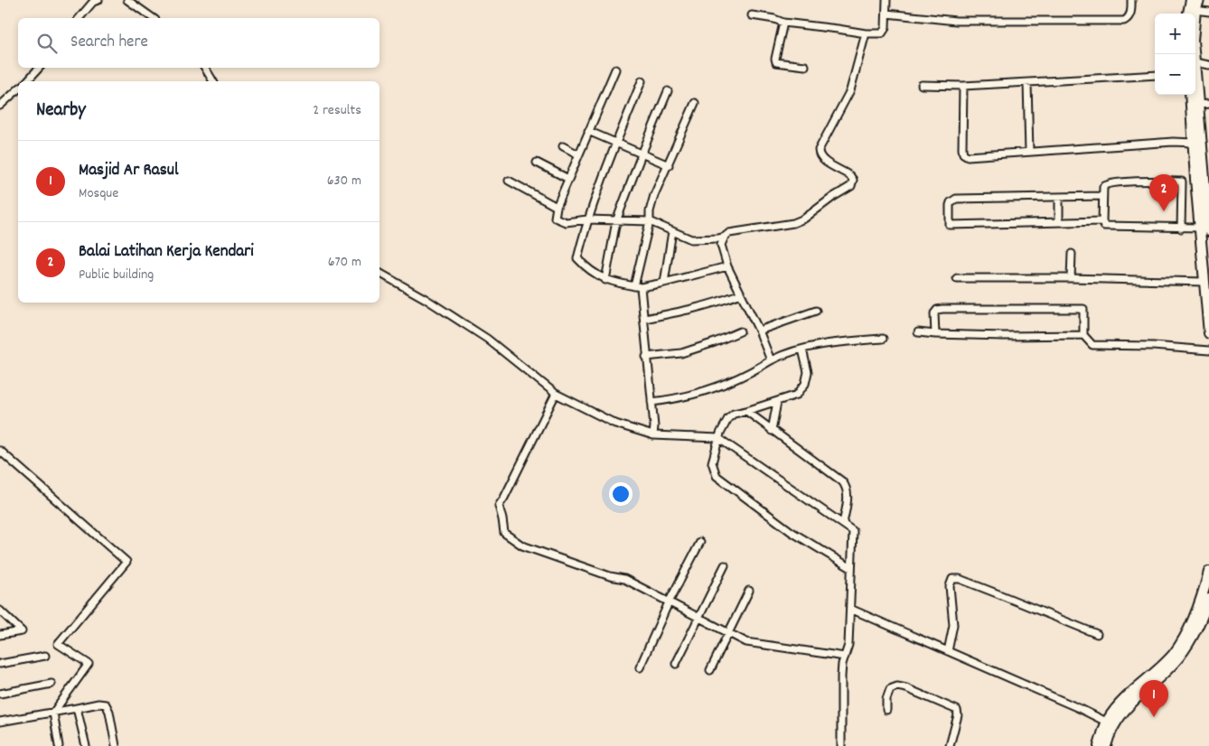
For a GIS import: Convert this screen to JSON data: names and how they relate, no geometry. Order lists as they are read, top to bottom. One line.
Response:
{"page":{"map_buttons":["+","−"],"search":"Search here","heading":["Nearby","2 results"],"list":[{"mark":"1","name":"Masjid Ar Rasul","note":"Mosque","value":"630 m"},{"mark":"2","name":"Balai Latihan Kerja Kendari","note":"Public building","value":"670 m"}],"pins":["2","1"]}}
